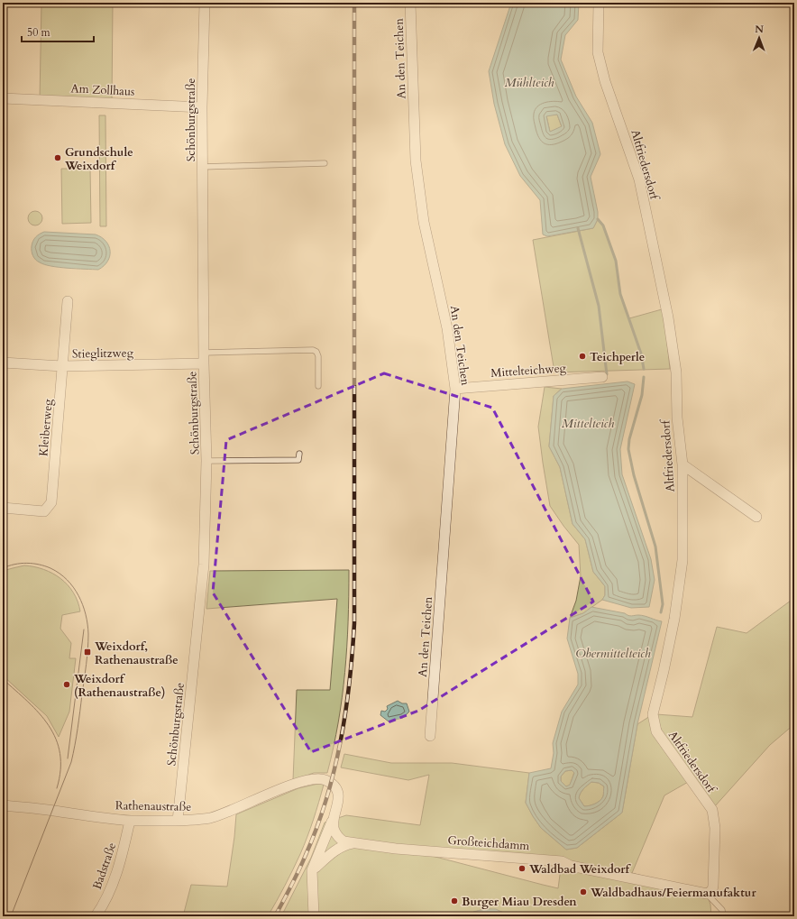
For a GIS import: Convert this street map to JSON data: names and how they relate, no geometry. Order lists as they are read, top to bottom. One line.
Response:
{"streets":{"street":["An den Teichen","Am Zollhaus","Schönburgstraße","Altfriedersdorf","Stieglitzweg","Mittelteichweg","Kleiberweg","Rathenaustraße","Großteichdamm","Badstraße"]},"crossings":[["An den Teichen","Mittelteichweg"],["Am Zollhaus","Schönburgstraße"],["Schönburgstraße","Stieglitzweg"],["Schönburgstraße","Rathenaustraße"],["Altfriedersdorf","Großteichdamm"],["Stieglitzweg","Kleiberweg"],["Rathenaustraße","Großteichdamm"],["Rathenaustraße","Badstraße"]],"water":["Mühlteich","Mittelteich","Obermittelteich"],"places":{"other":["Grundschule Weixdorf","Teichperle","Weixdorf (Rathenaustraße)","Waldbad Weixdorf","Waldbadhaus/Feiermanufaktur","Burger Miau Dresden"],"transit":["Weixdorf, Rathenaustraße"]},"scale_bar":"50 m","north":"top"}
